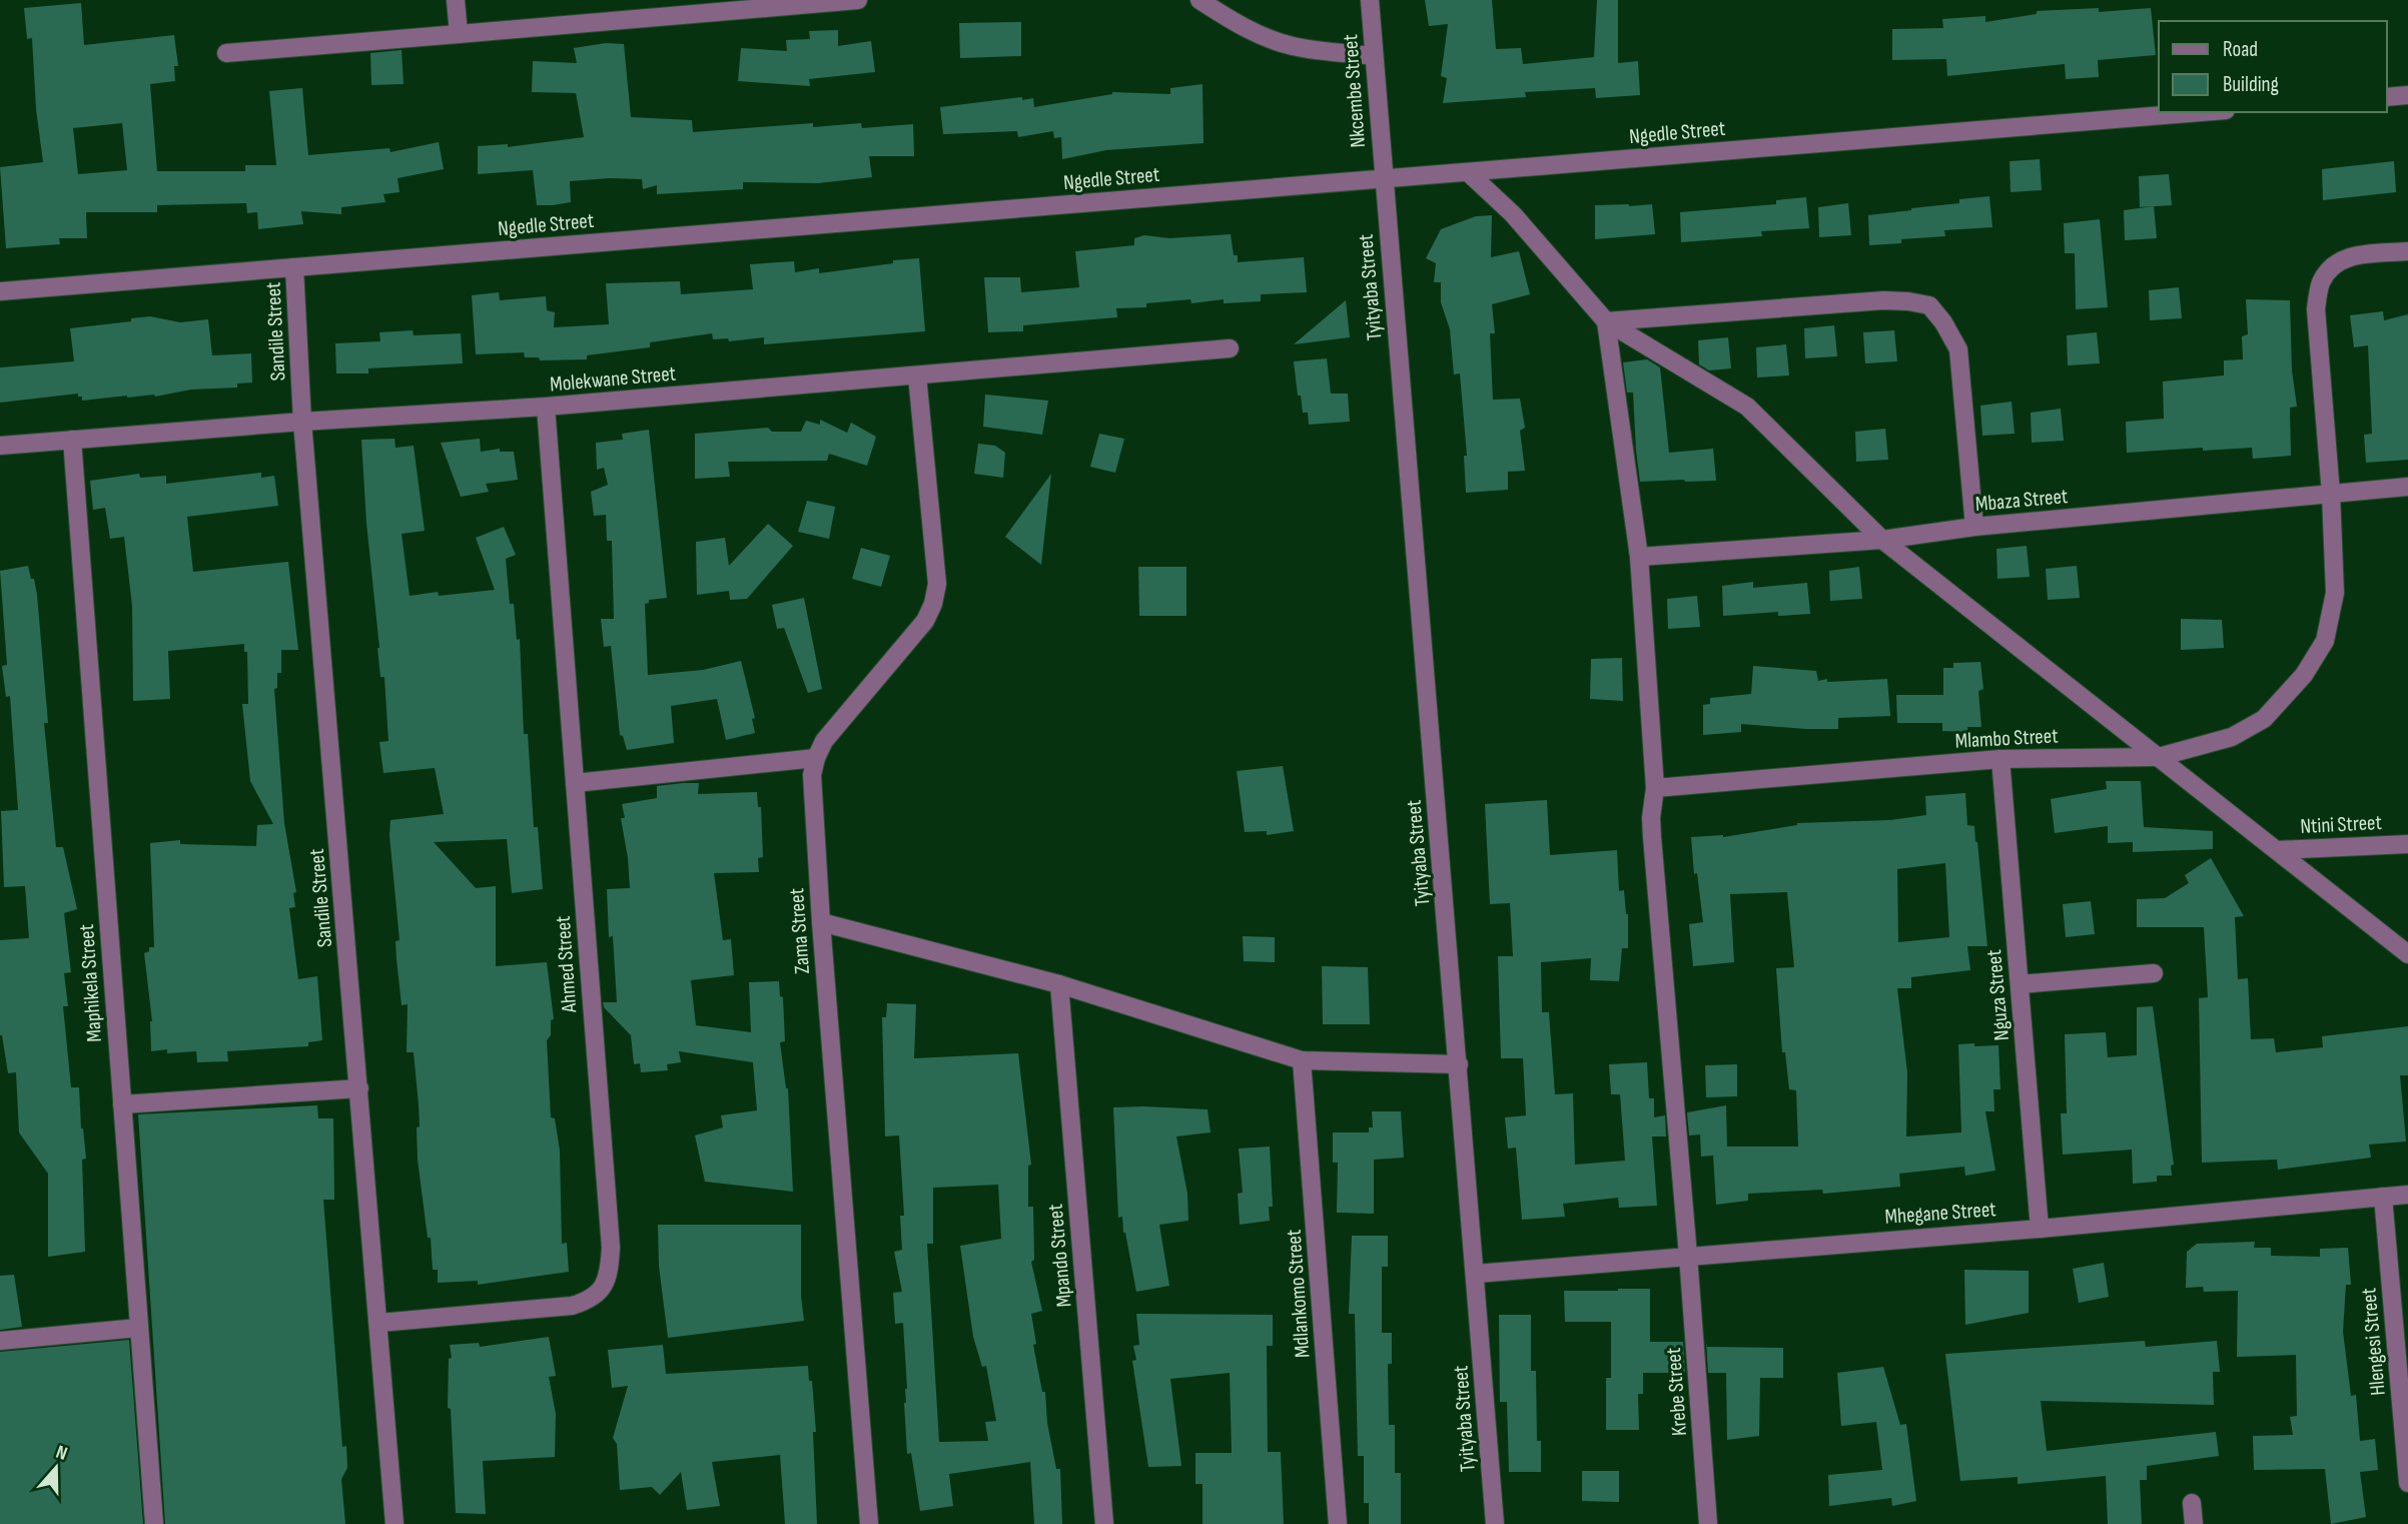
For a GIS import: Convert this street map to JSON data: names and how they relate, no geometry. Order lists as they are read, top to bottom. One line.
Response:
{"streets":{"street":["Nkcembe Street","Ngedle Street","Tyityaba Street","Sandile Street","Molekwane Street","Mbaza Street","Mlambo Street","Ntini Street","Zama Street","Ahmed Street","Maphikela Street","Nguza Street","Mhegane Street","Mpando Street","Mdlankomo Street","Hlengesi Street","Krebe Street"]},"crossings":[["Nkcembe Street","Ngedle Street"],["Nkcembe Street","Tyityaba Street"],["Ngedle Street","Tyityaba Street"],["Ngedle Street","Sandile Street"],["Tyityaba Street","Mhegane Street"],["Sandile Street","Molekwane Street"],["Sandile Street","Ahmed Street"],["Molekwane Street","Zama Street"],["Molekwane Street","Ahmed Street"],["Molekwane Street","Maphikela Street"],["Mbaza Street","Mlambo Street"],["Mlambo Street","Nguza Street"],["Nguza Street","Mhegane Street"],["Mhegane Street","Hlengesi Street"],["Mhegane Street","Krebe Street"]],"legend":["Road","Building"],"north":"top"}
